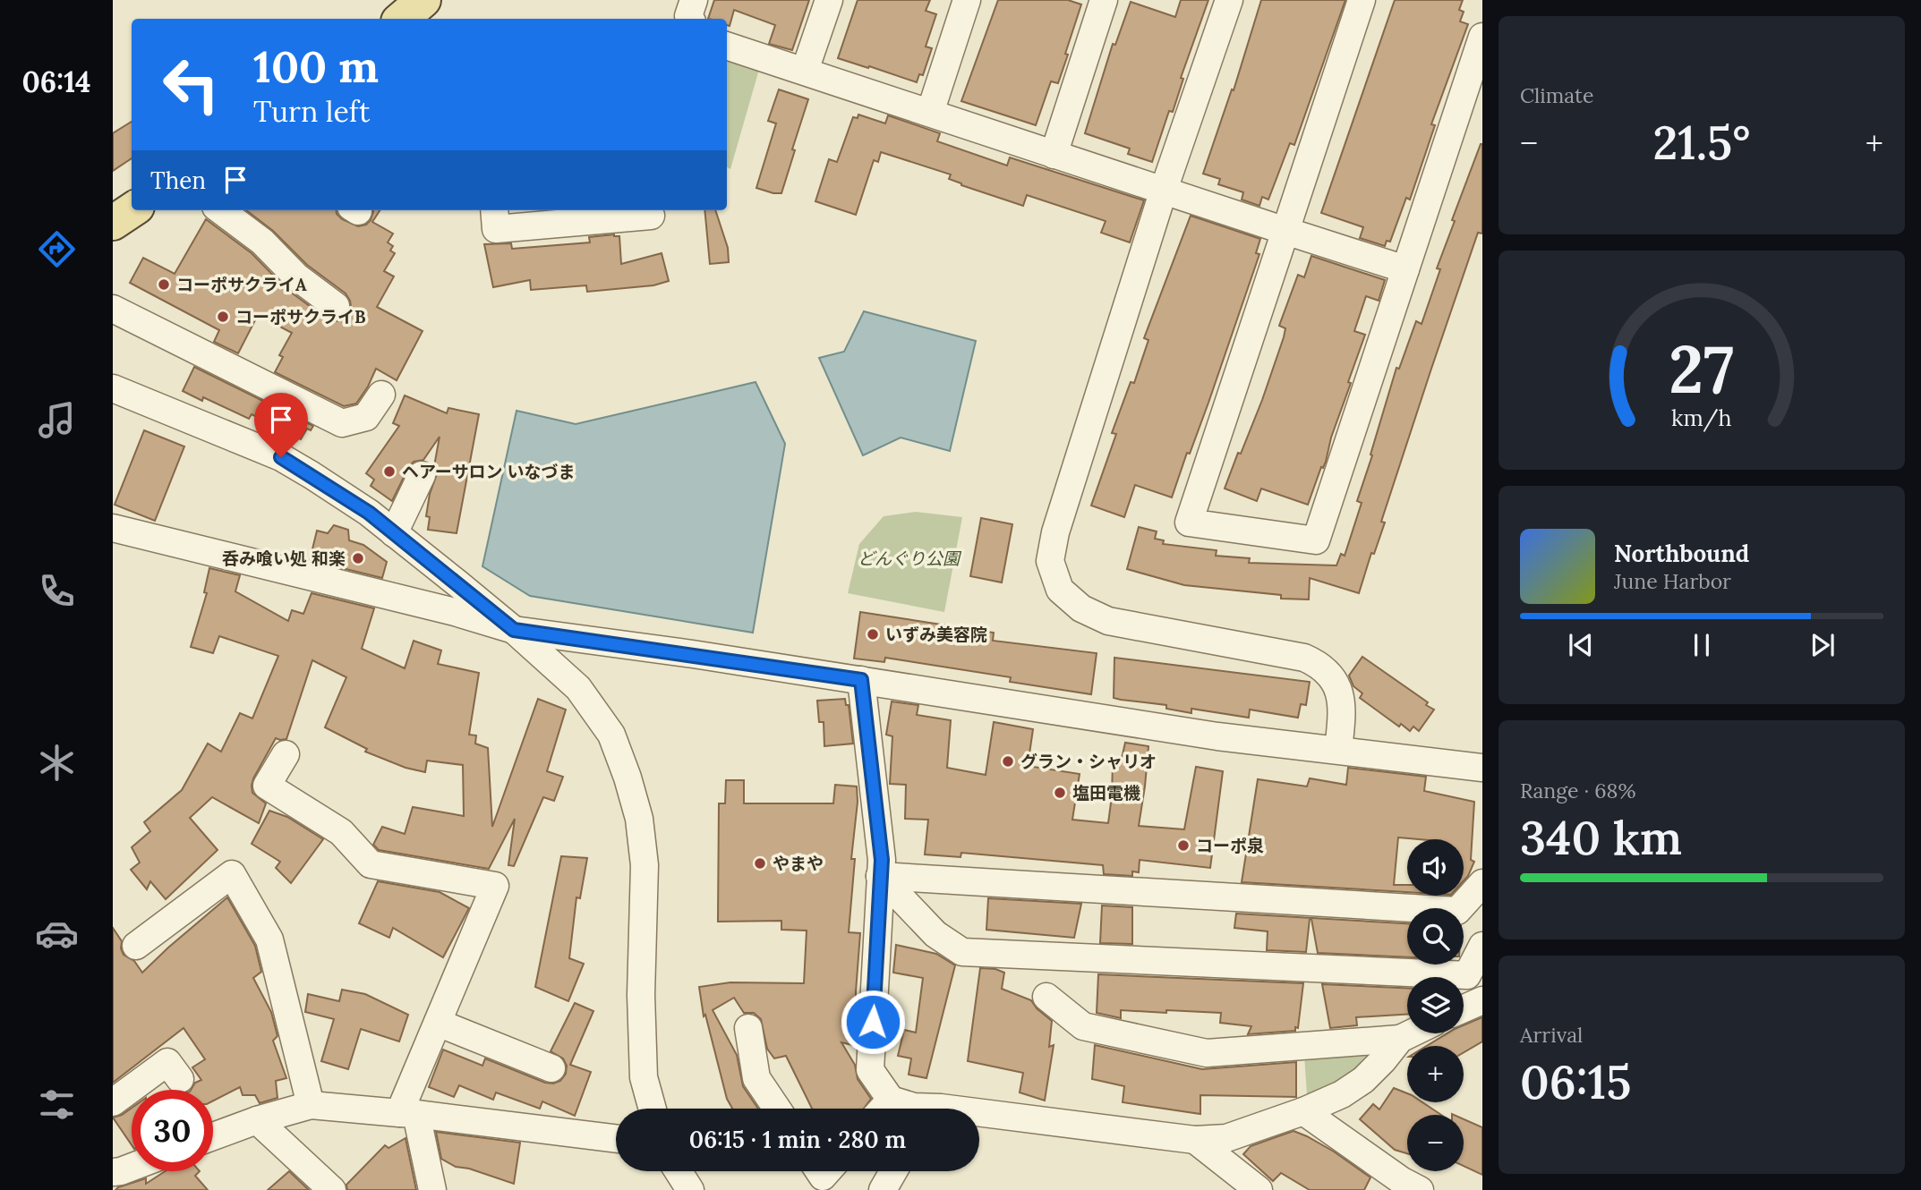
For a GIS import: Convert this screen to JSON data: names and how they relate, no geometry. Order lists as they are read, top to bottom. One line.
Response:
{"parks":["どんぐり公園"],"places":["コーポサクライA","コーポサクライB","ヘアーサロン いなづま","呑み喰い処 和楽","いずみ美容院","グラン・シャリオ","塩田電機","コーポ泉","やまや"],"page":{"tabs":"06:14","tile":["Climate",["Range · 68%","340 km"],["Arrival","06:15"]],"turn":["100 m","Turn left"],"heat":["−","21.5°","+"],"then":"Then","song":["Northbound","June Harbor"],"map_buttons":["+","−"],"limit":"30","trip":"06:15 · 1 min · 280 m","gauge":["27","km/h"]}}
